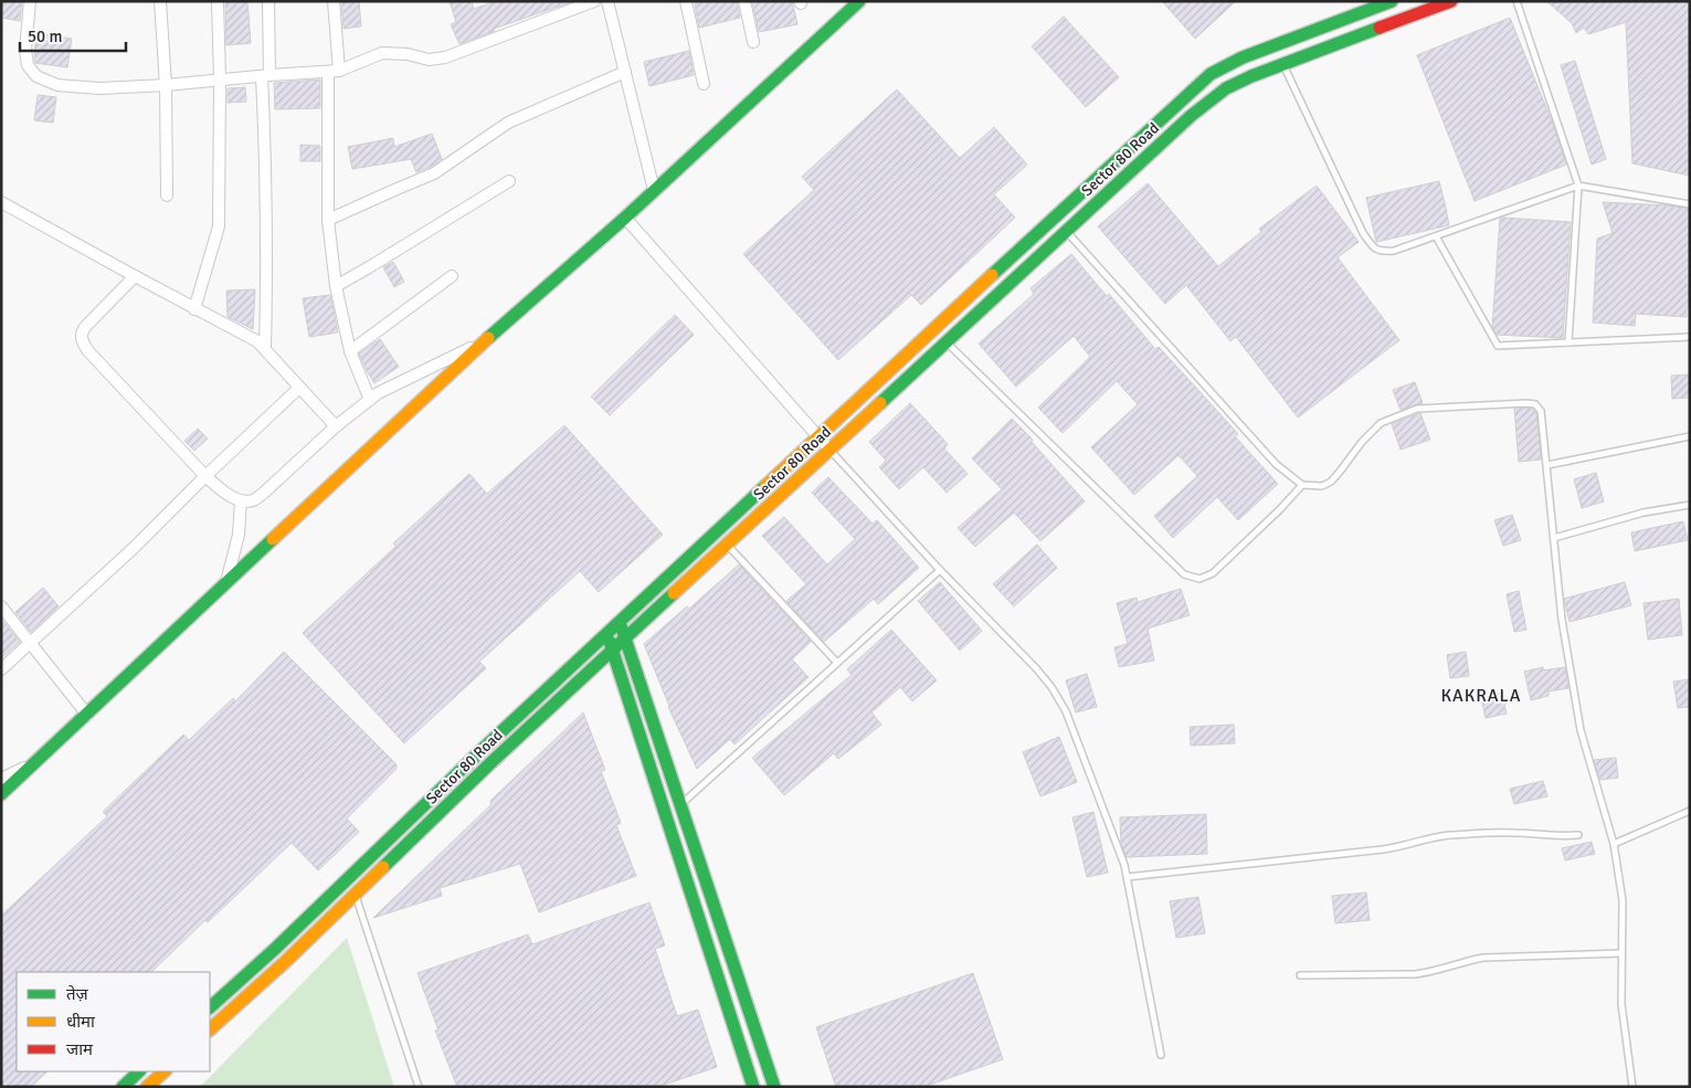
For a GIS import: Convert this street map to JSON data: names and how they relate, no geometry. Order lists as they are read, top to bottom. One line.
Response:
{"streets":{"street":["Sector 80 Road"]},"districts":["KAKRALA"],"legend":["तेज़","धीमा","जाम"],"scale_bar":"50 m"}
